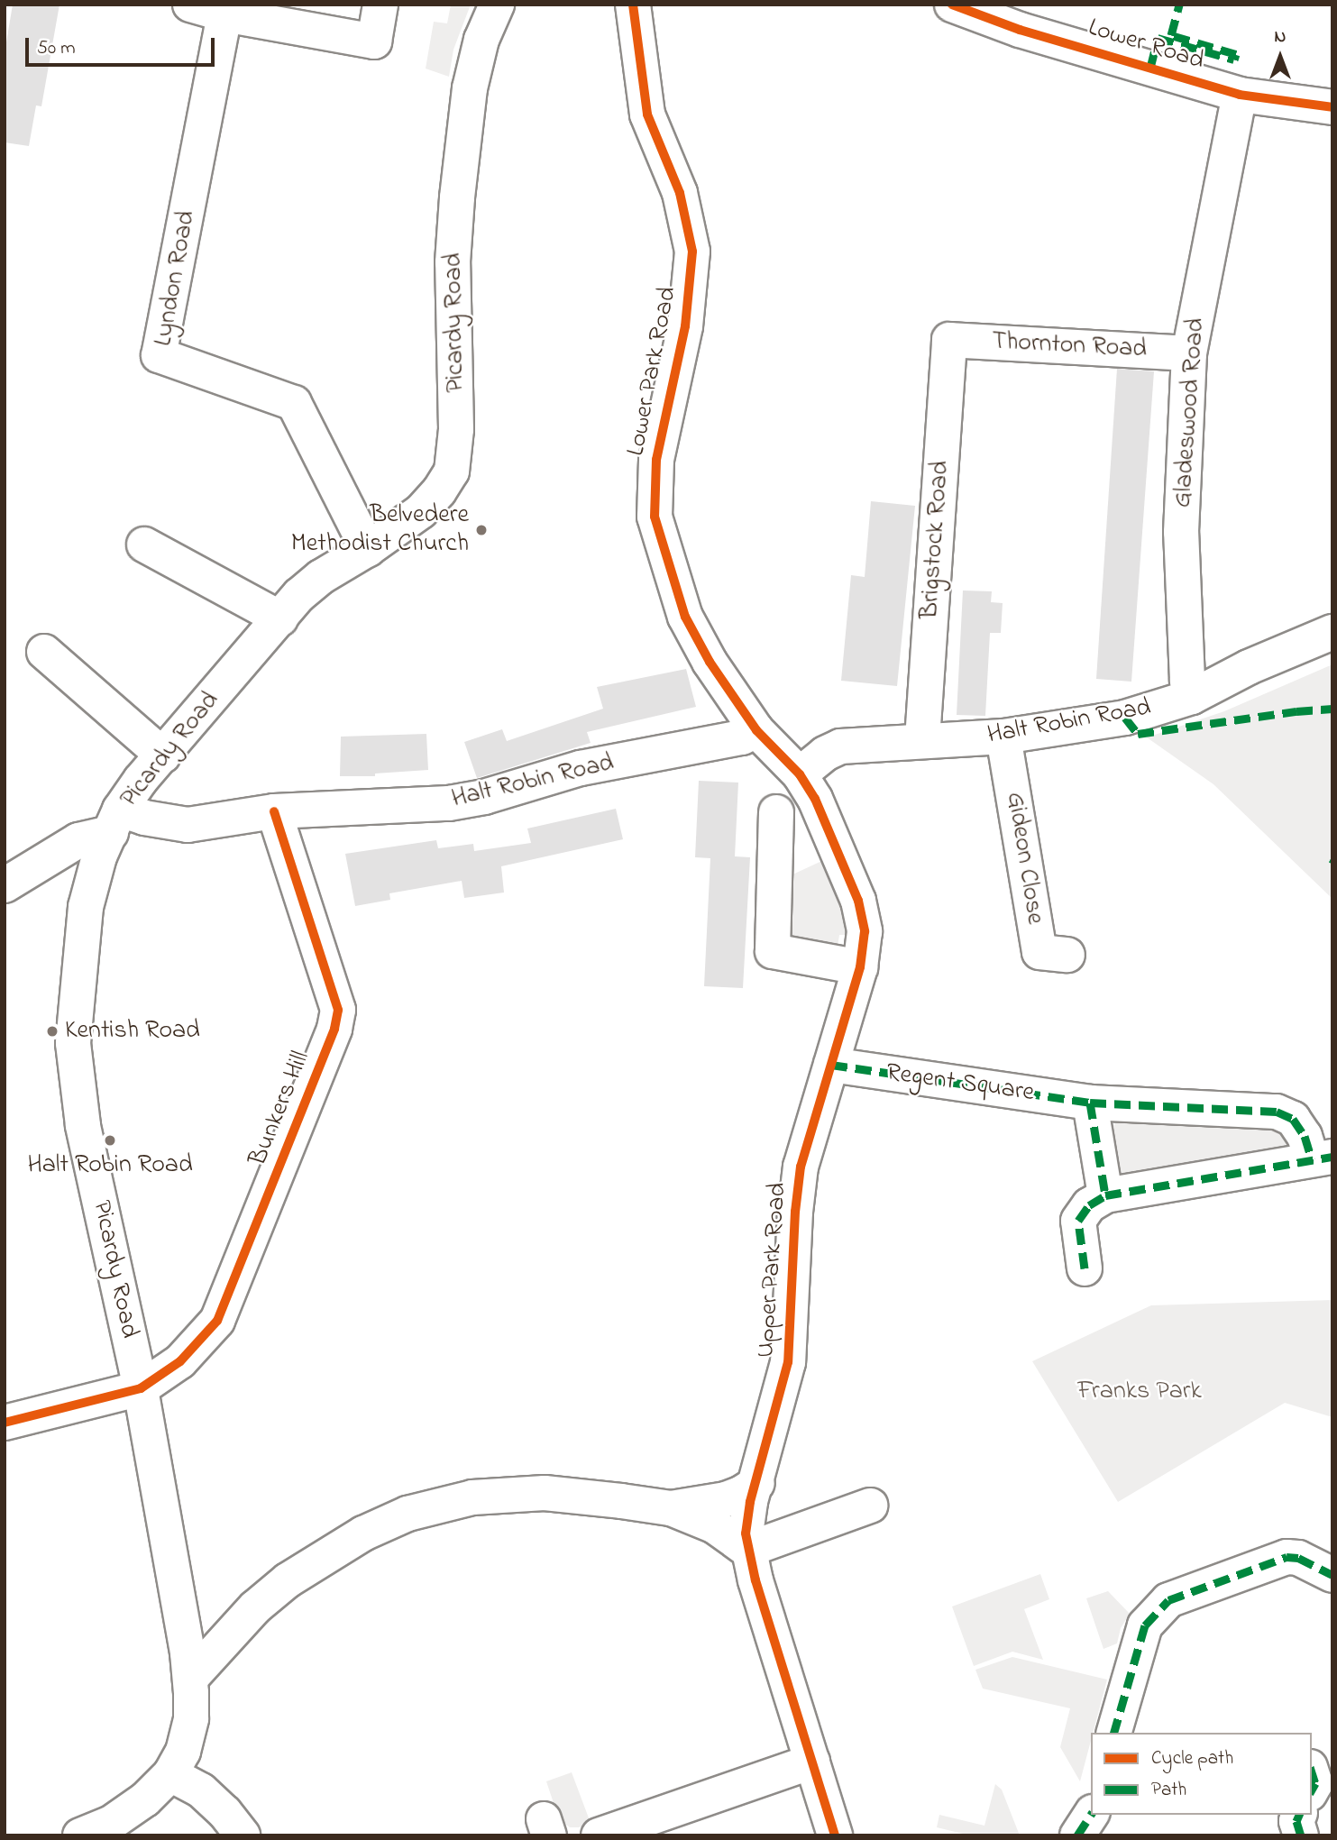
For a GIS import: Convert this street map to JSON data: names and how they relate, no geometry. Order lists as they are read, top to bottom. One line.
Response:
{"streets":{"street":["Lower Road","Lyndon Road","Picardy Road","Thornton Road","Lower Park Road","Gladeswood Road","Brigstock Road","Halt Robin Road","Gideon Close","Regent Square","Bunkers Hill","Upper Park Road"]},"crossings":[["Lower Road","Gladeswood Road"],["Lyndon Road","Picardy Road"],["Picardy Road","Halt Robin Road"],["Picardy Road","Bunkers Hill"],["Thornton Road","Gladeswood Road"],["Thornton Road","Brigstock Road"],["Lower Park Road","Halt Robin Road"],["Lower Park Road","Upper Park Road"],["Gladeswood Road","Halt Robin Road"],["Brigstock Road","Halt Robin Road"],["Halt Robin Road","Gideon Close"],["Halt Robin Road","Bunkers Hill"],["Halt Robin Road","Upper Park Road"],["Regent Square","Upper Park Road"]],"parks":["Franks Park"],"places":["Belvedere Methodist Church","Kentish Road","Halt Robin Road"],"legend":["Cycle path","Path"],"scale_bar":"50 m","north":"top"}
